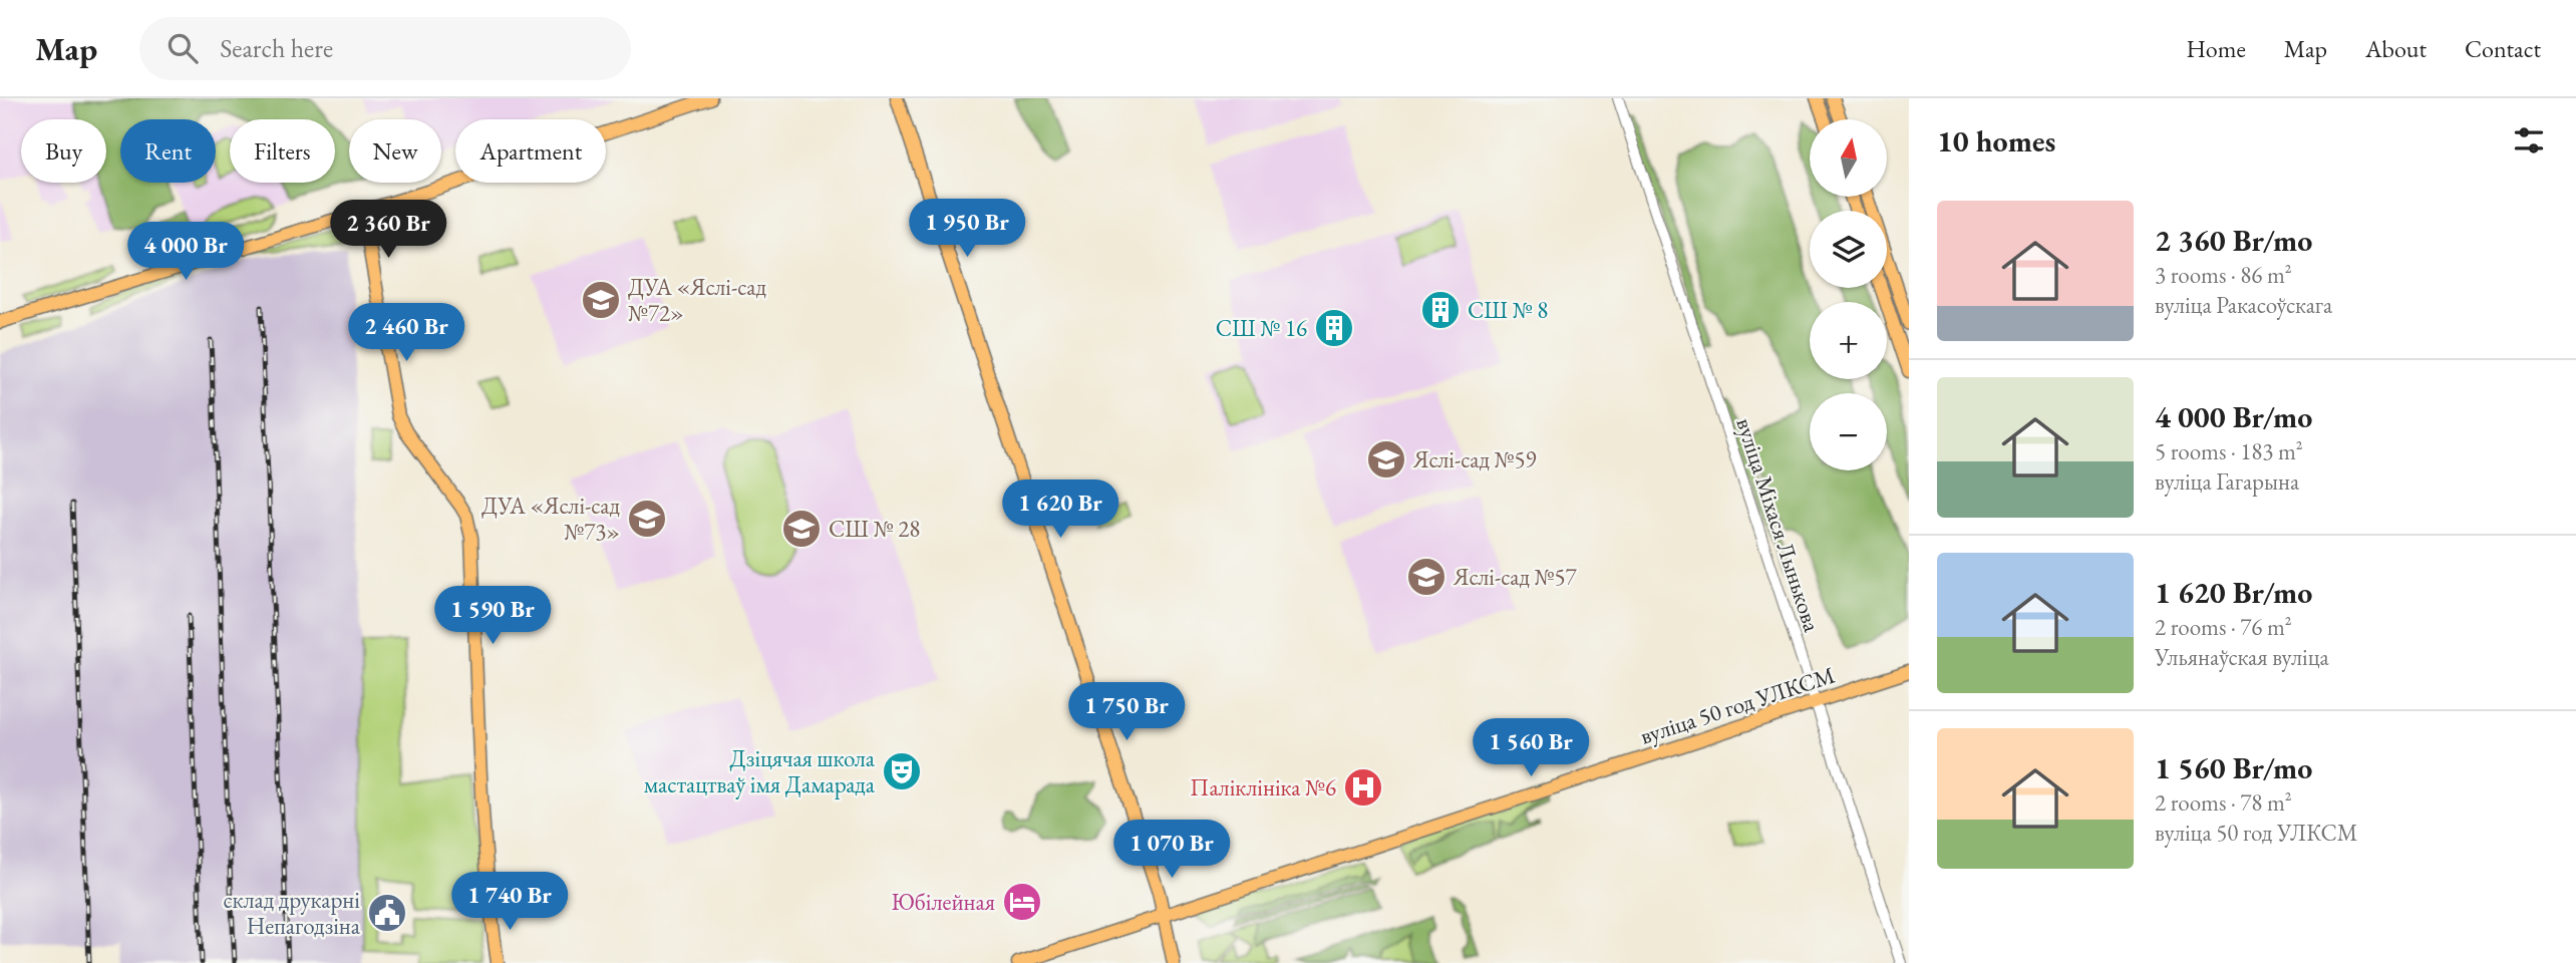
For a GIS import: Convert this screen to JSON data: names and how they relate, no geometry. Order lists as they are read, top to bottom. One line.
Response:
{"streets":{"main road":["вуліца 50 год УЛКСМ"],"street":["вуліца Міхася Лынькова"]},"crossings":[["вуліца Міхася Лынькова","вуліца 50 год УЛКСМ"]],"places":{"school or university":["ДУА «Яслі-сад №72»","Яслі-сад №59","ДУА «Яслі-сад №73»","СШ № 28","Яслі-сад №57"],"building":["СШ № 8","СШ № 16"],"theatre":["Дзіцячая школа мастацтваў імя Дамарада"],"hospital":["Паліклініка №6"],"hotel":["Юбілейная"],"public building":["склад друкарні Непагодзіна"]},"north":"top","page":{"header":"Map","search":"Search here","nav":["Home","Map","About","Contact"],"heading":"10 homes","map_buttons":["+","−"],"chip":["Buy","Rent","Filters","New","Apartment"],"list":[{"name":"2 360 Br/mo","note":"3 rooms · 86 m² · вуліца Ракасоўскага"},{"name":"4 000 Br/mo","note":"5 rooms · 183 m² · вуліца Гагарына"},{"name":"1 620 Br/mo","note":"2 rooms · 76 m² · Ульянаўская вуліца"},{"name":"1 560 Br/mo","note":"2 rooms · 78 m² · вуліца 50 год УЛКСМ"}],"price":["1 950 Br","2 360 Br","4 000 Br","2 460 Br","1 620 Br","1 590 Br","1 750 Br","1 560 Br","1 070 Br","1 740 Br"]}}
